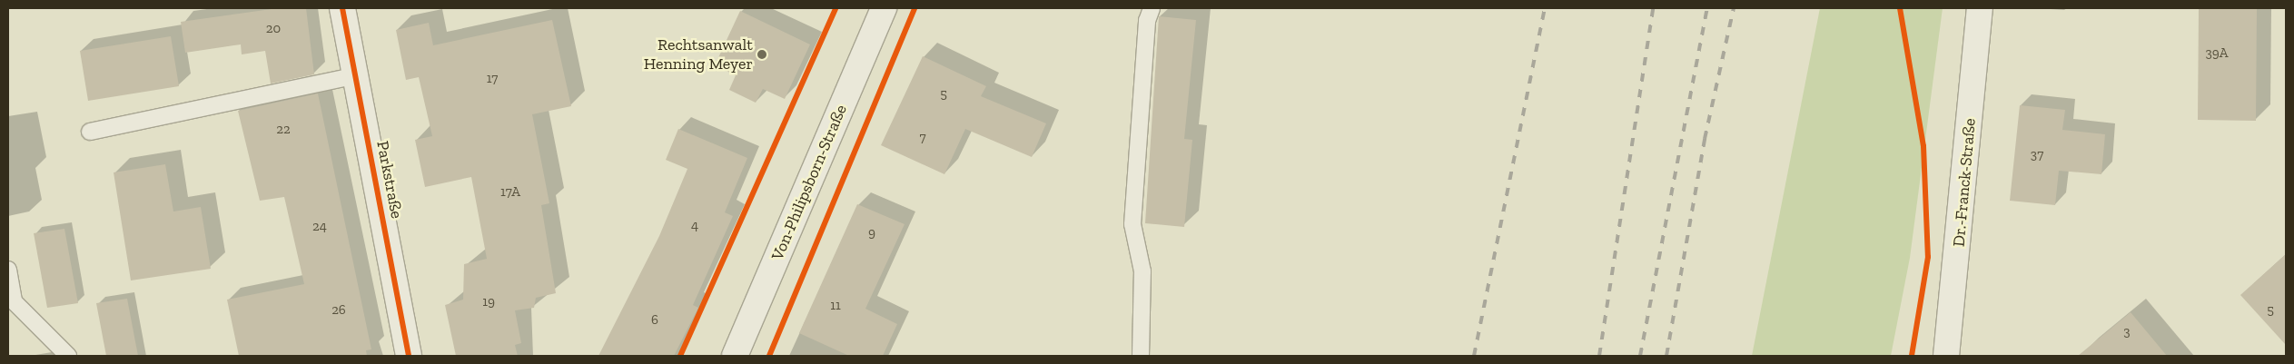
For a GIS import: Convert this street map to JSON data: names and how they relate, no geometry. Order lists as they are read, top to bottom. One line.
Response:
{"streets":{"street":["Parkstraße","Von-Philipsborn-Straße","Dr.-Franck-Straße"]},"places":["Rechtsanwalt Henning Meyer"],"house_numbers":["20","39A","17","5","22","7","37","17A","4","24","9","19","11","26","5","6","3"]}
